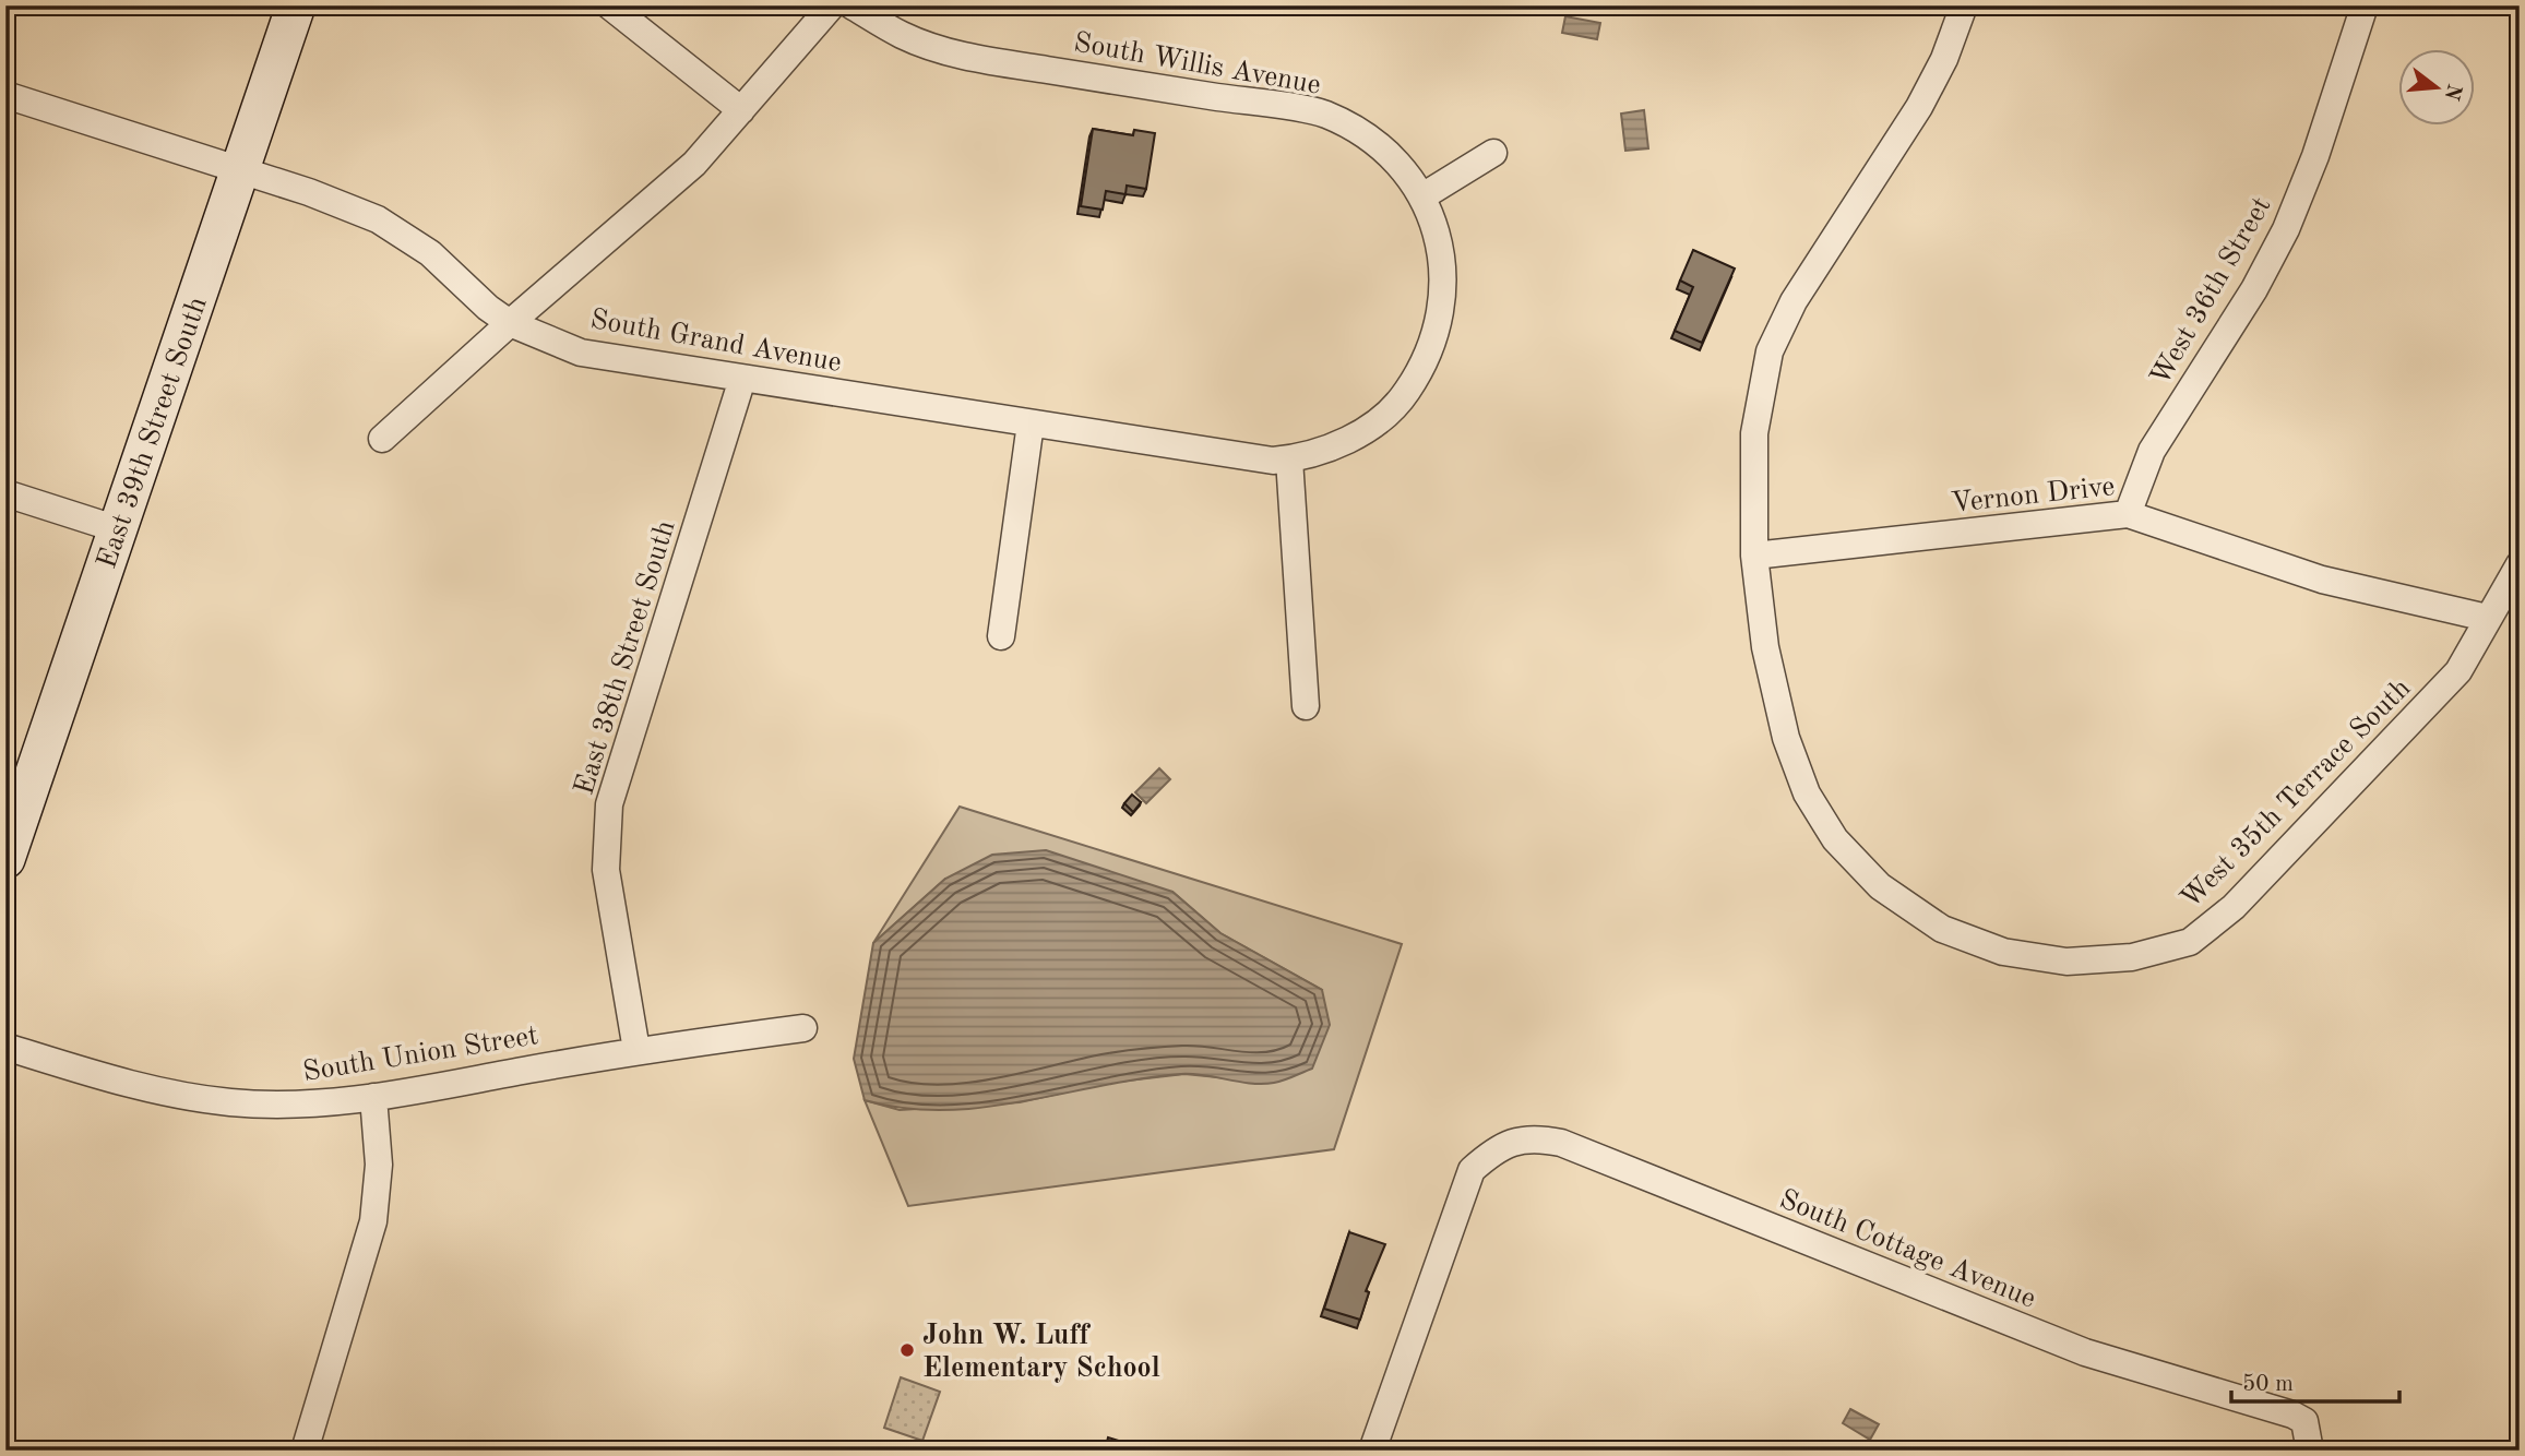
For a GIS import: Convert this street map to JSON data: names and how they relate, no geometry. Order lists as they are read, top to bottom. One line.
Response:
{"streets":{"main road":["East 39th Street South"],"street":["South Willis Avenue","West 36th Street","South Grand Avenue","Vernon Drive","East 38th Street South","West 35th Terrace South","South Union Street","South Cottage Avenue"]},"crossings":[["South Willis Avenue","South Grand Avenue"],["West 36th Street","Vernon Drive"],["South Grand Avenue","East 39th Street South"],["South Grand Avenue","East 38th Street South"],["Vernon Drive","West 35th Terrace South"],["East 38th Street South","South Union Street"]],"places":["John W. Luff Elementary School"],"scale_bar":"50 m","north":"right"}
